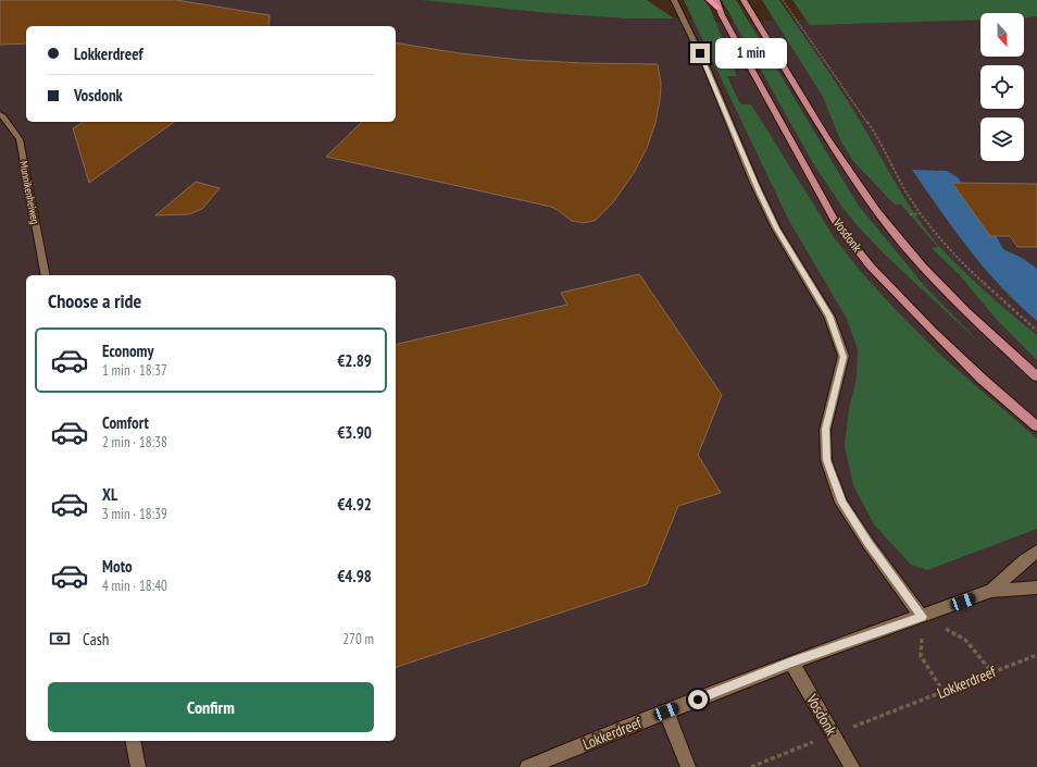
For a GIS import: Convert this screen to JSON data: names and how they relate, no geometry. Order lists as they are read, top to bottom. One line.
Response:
{"streets":{"main road":["Vosdonk"],"street":["Munnikenheiweg","Lokkerdreef"]},"crossings":[["Vosdonk","Lokkerdreef"]],"north":"bottom","page":{"banner":["Lokkerdreef","Vosdonk"],"bubble":"1 min","heading":"Choose a ride","list":[{"name":"Economy","note":"1 min · 18:37","value":"€2.89"},{"name":"Comfort","note":"2 min · 18:38","value":"€3.90"},{"name":"XL","note":"3 min · 18:39","value":"€4.92"},{"name":"Moto","note":"4 min · 18:40","value":"€4.98"}],"pay":["Cash","270 m"],"buttons":"Confirm"}}
